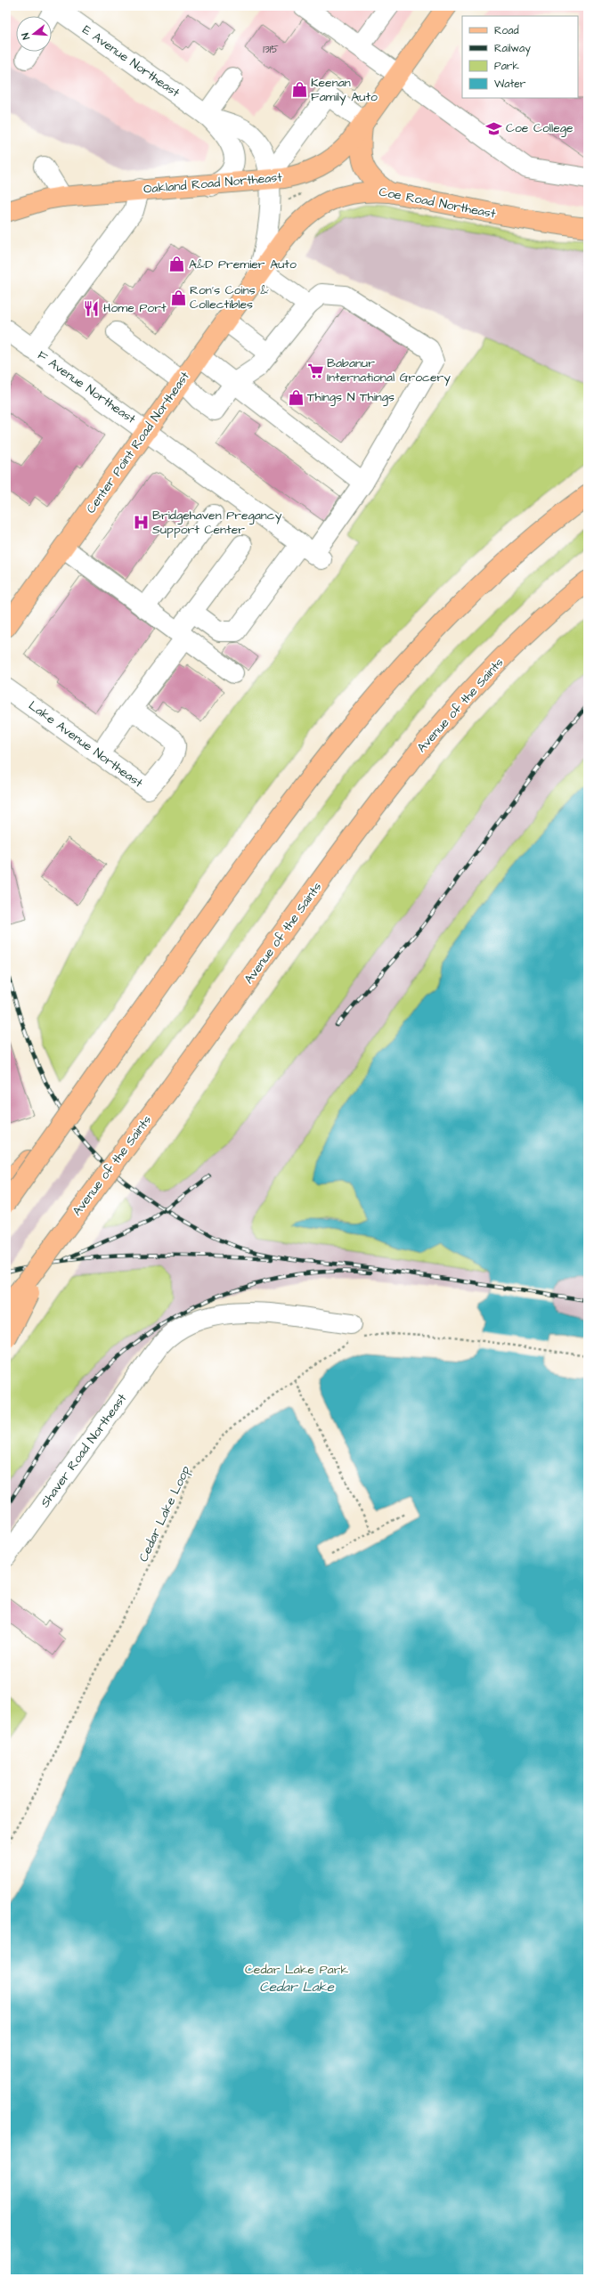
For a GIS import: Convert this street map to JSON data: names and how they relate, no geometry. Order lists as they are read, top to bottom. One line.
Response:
{"streets":{"main road":["Oakland Road Northeast","Coe Road Northeast","Center Point Road Northeast","Avenue of the Saints"],"street":["E Avenue Northeast","F Avenue Northeast","Lake Avenue Northeast","Shaver Road Northeast"],"path":["Cedar Lake Loop"]},"crossings":[["Coe Road Northeast","Center Point Road Northeast"],["F Avenue Northeast","Center Point Road Northeast"],["Shaver Road Northeast","Cedar Lake Loop"]],"water":["Cedar Lake"],"parks":["Cedar Lake Park"],"places":{"shop":["Keenan Family Auto","A&D Premier Auto","Ron's Coins & Collectibles","Things N Things"],"school or university":["Coe College"],"restaurant":["Home Port"],"supermarket":["Babanur International Grocery"],"hospital":["Bridgehaven Pregancy Support Center"]},"house_numbers":["1315"],"legend":["Road","Railway","Park","Water"],"north":"left"}
